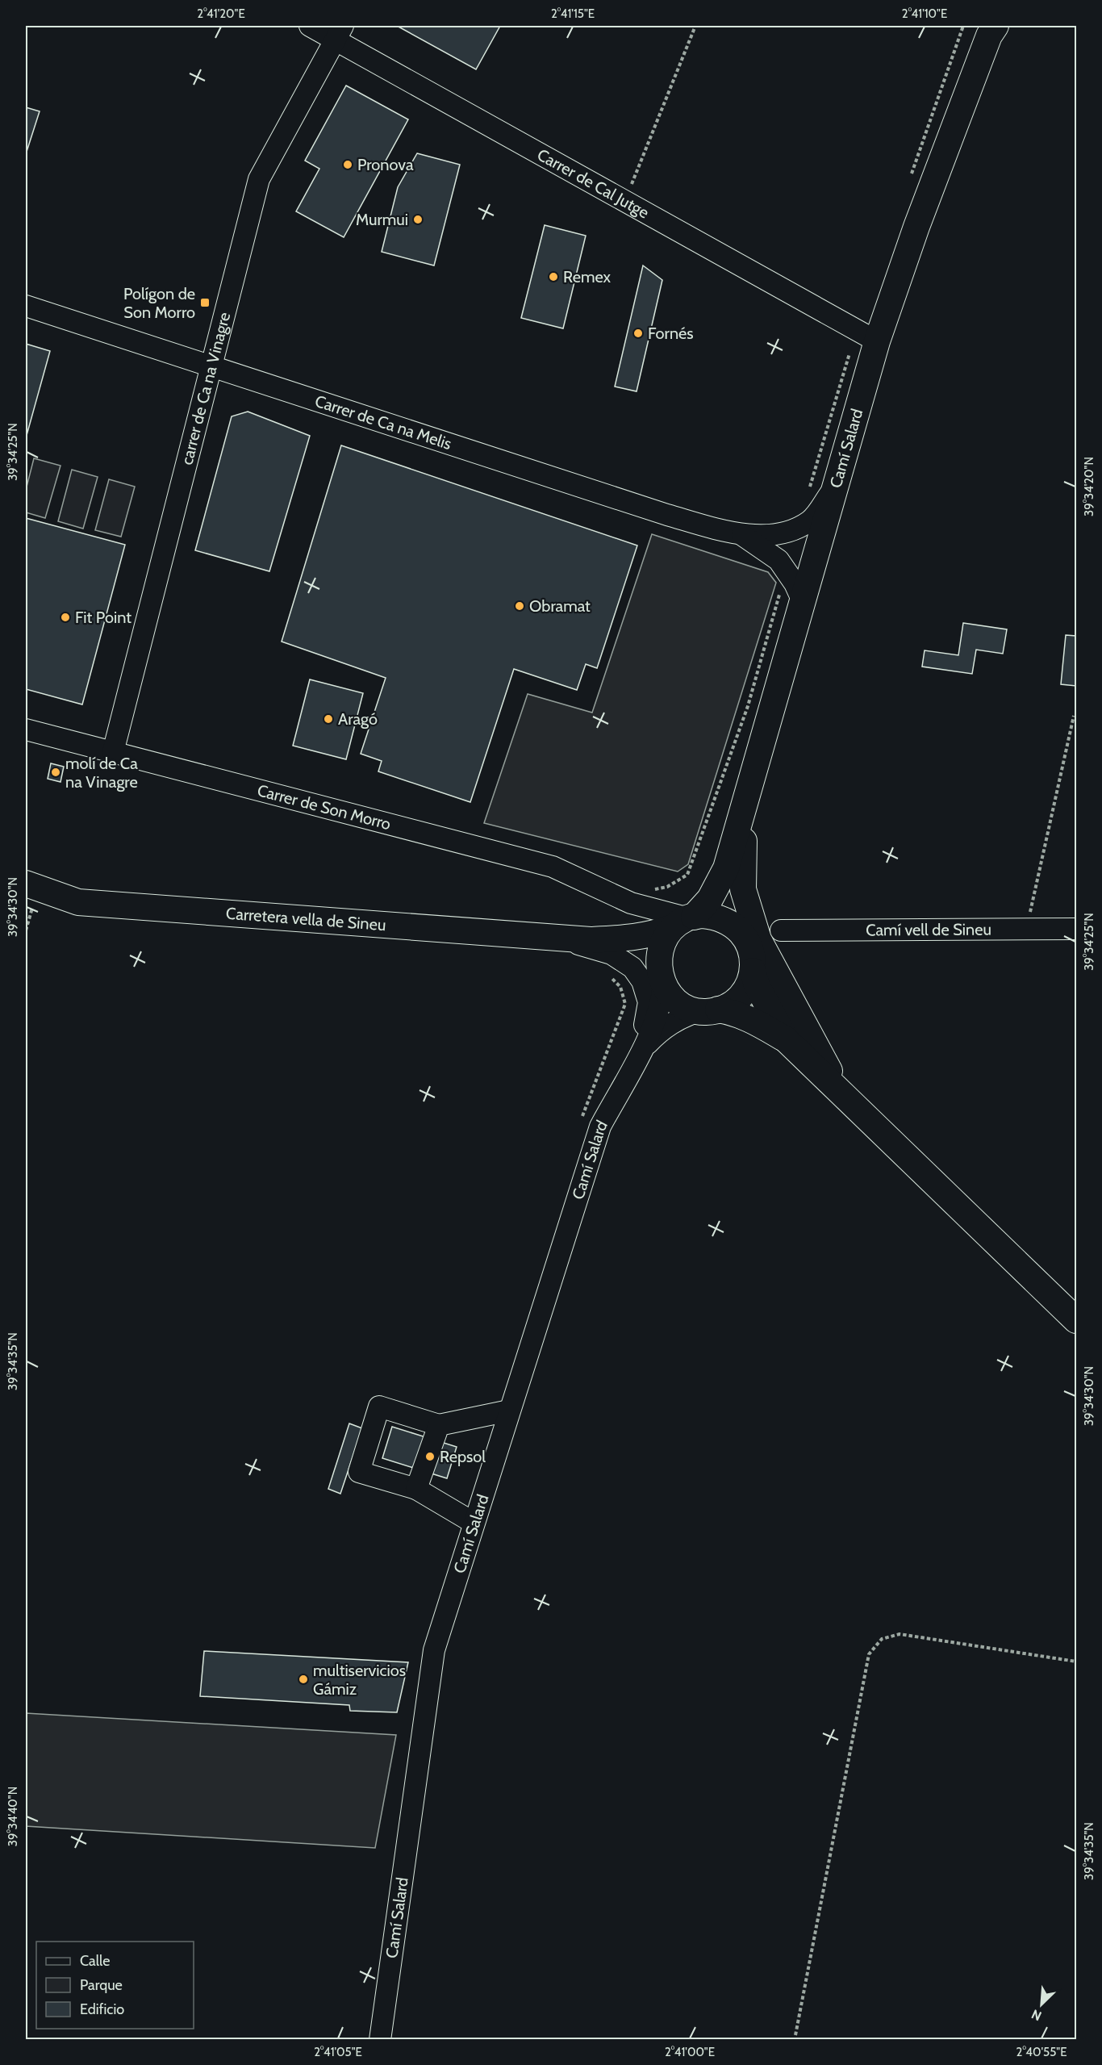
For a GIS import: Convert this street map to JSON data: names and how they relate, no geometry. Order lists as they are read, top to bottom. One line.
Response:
{"streets":{"main road":["Camí Salard","Carretera vella de Sineu"],"street":["Carrer de Cal Jutge","carrer de Ca na Vinagre","Carrer de Ca na Melis","Carrer de Son Morro","Camí vell de Sineu"]},"crossings":[["Carrer de Cal Jutge","carrer de Ca na Vinagre"],["Carrer de Cal Jutge","Camí Salard"],["carrer de Ca na Vinagre","Carrer de Ca na Melis"],["carrer de Ca na Vinagre","Carrer de Son Morro"],["Carrer de Ca na Melis","Camí Salard"],["Camí Salard","Carrer de Son Morro"],["Camí Salard","Carretera vella de Sineu"],["Carrer de Son Morro","Carretera vella de Sineu"]],"places":{"other":["Pronova","Murmui","Remex","Fornés","Obramat","Fit Point","Aragó","molí de Ca na Vinagre","Repsol","multiservicios Gámiz"],"transit":["Polígon de Son Morro"]},"legend":["Calle","Parque","Edificio"],"north":"bottom left","coordinates":["2°41'20\"E","2°41'15\"E","2°41'10\"E","39°34'25\"N","39°34'20\"N","39°34'30\"N","39°34'35\"N","39°34'40\"N","2°41'05\"E","2°41'00\"E","2°40'55\"E"]}
